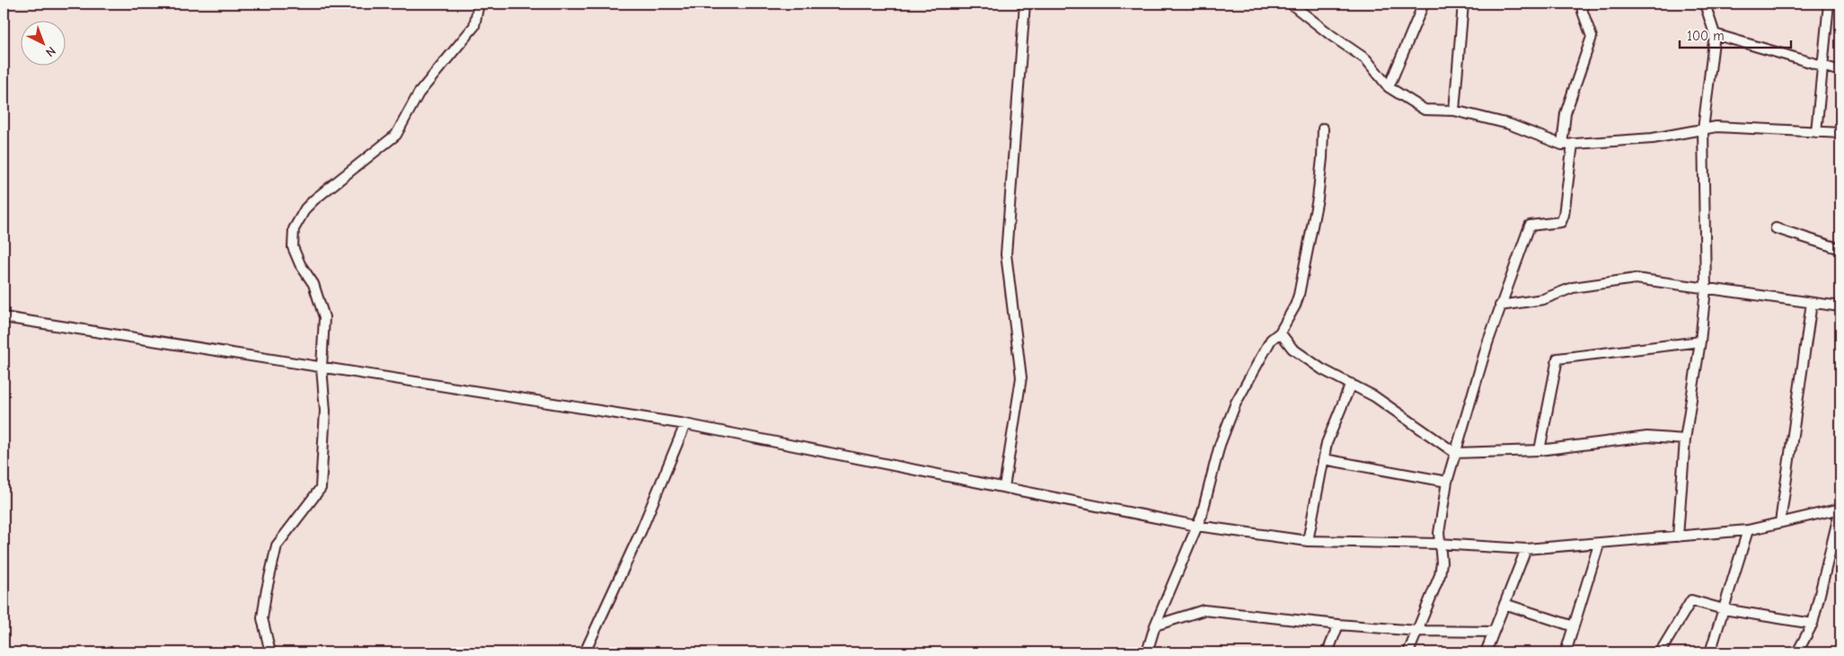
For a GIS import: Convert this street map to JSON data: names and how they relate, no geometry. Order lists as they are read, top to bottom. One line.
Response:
{"scale_bar":"100 m","north":"bottom right"}
